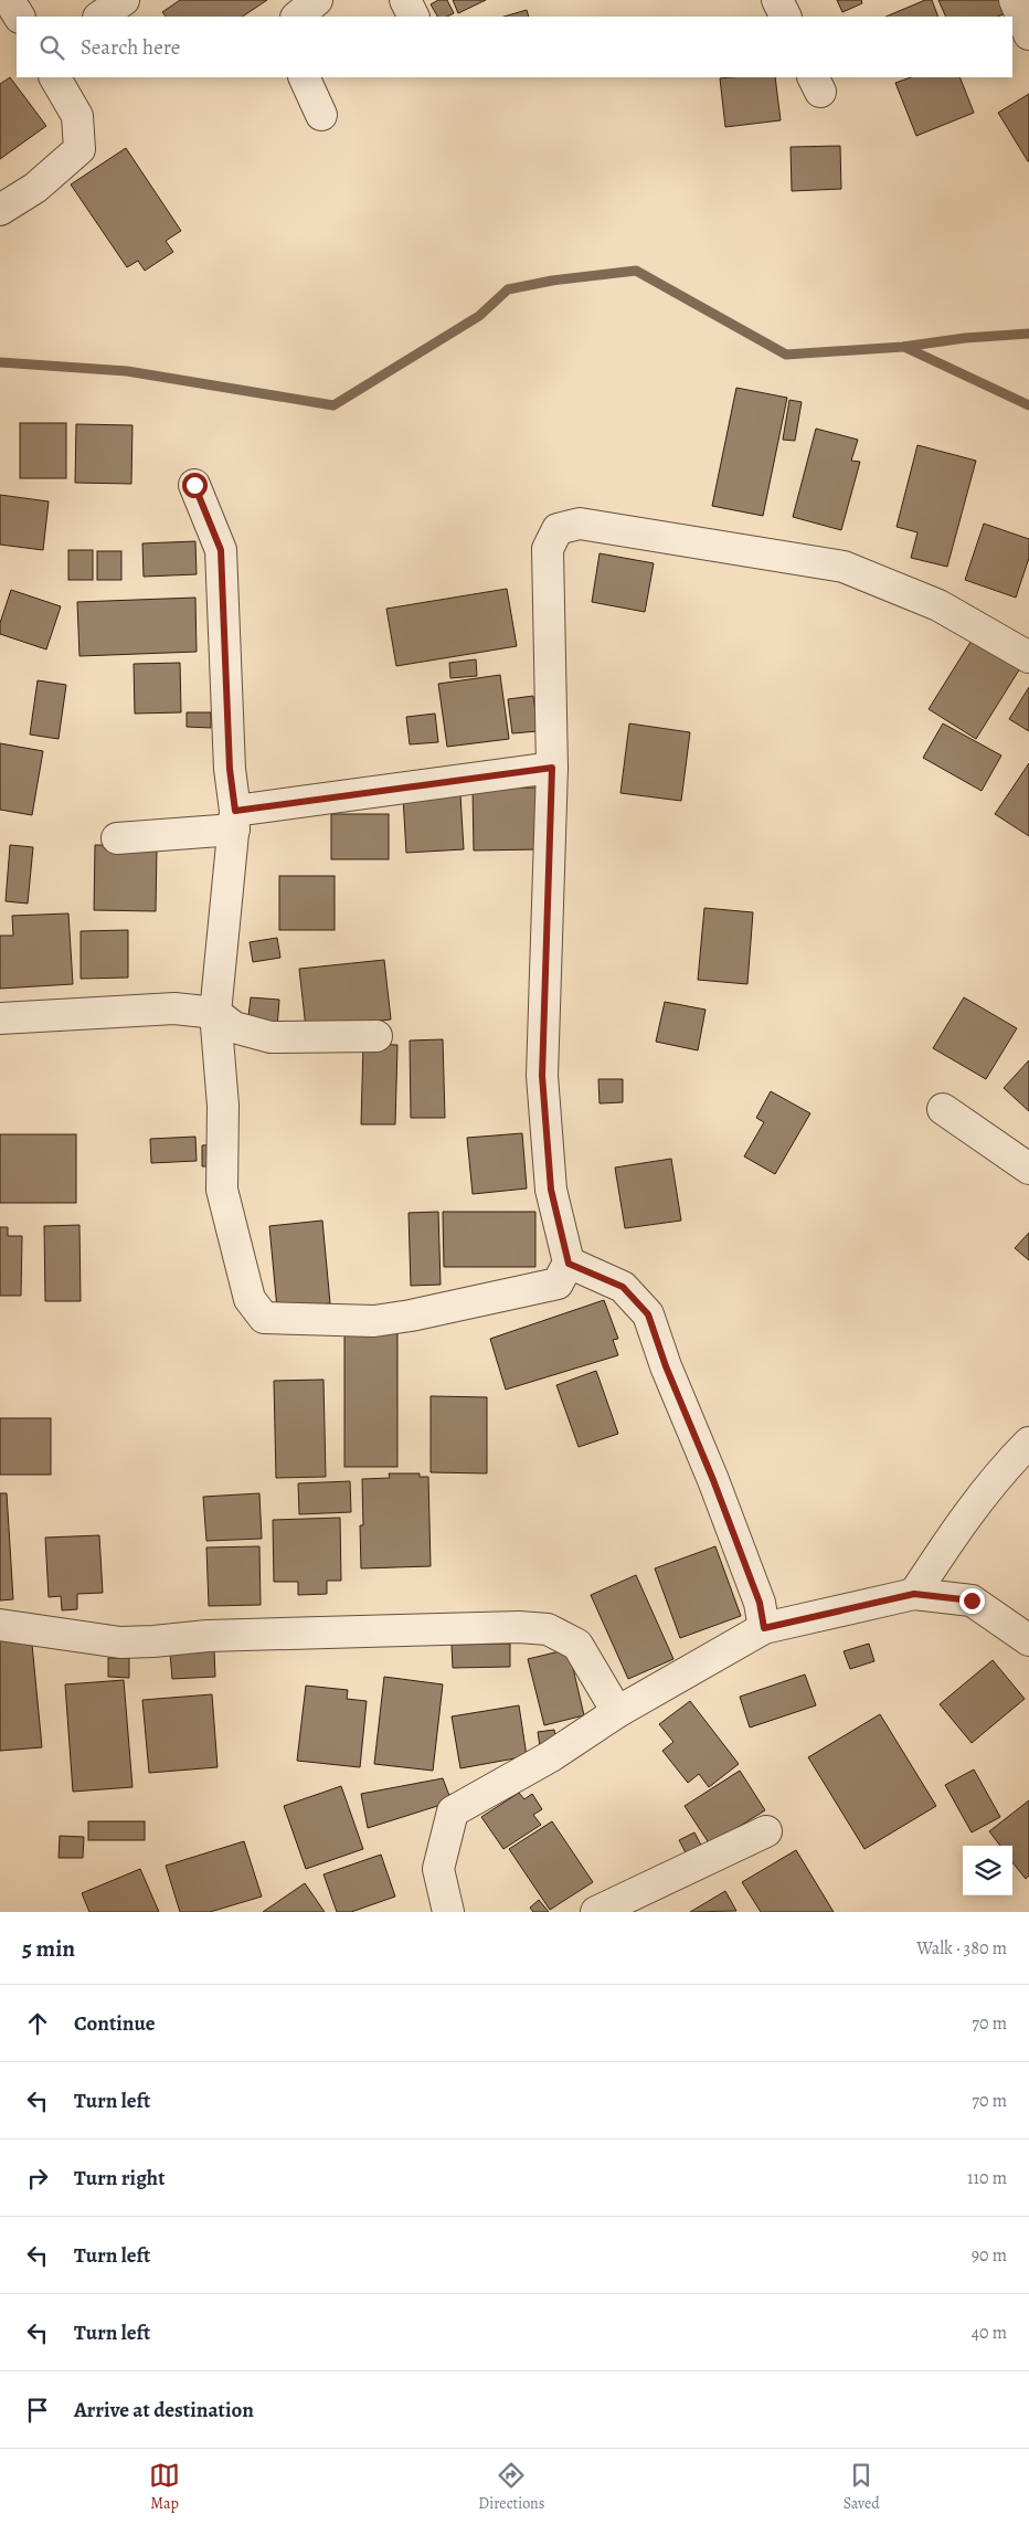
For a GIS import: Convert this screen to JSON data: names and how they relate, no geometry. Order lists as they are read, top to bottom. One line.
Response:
{"page":{"search":"Search here","heading":["5 min","Walk · 380 m"],"list":[["Continue","70 m"],["Turn left","70 m"],["Turn right","110 m"],["Turn left","90 m"],["Turn left","40 m"],"Arrive at destination"],"nav":["Map","Directions","Saved"]}}
